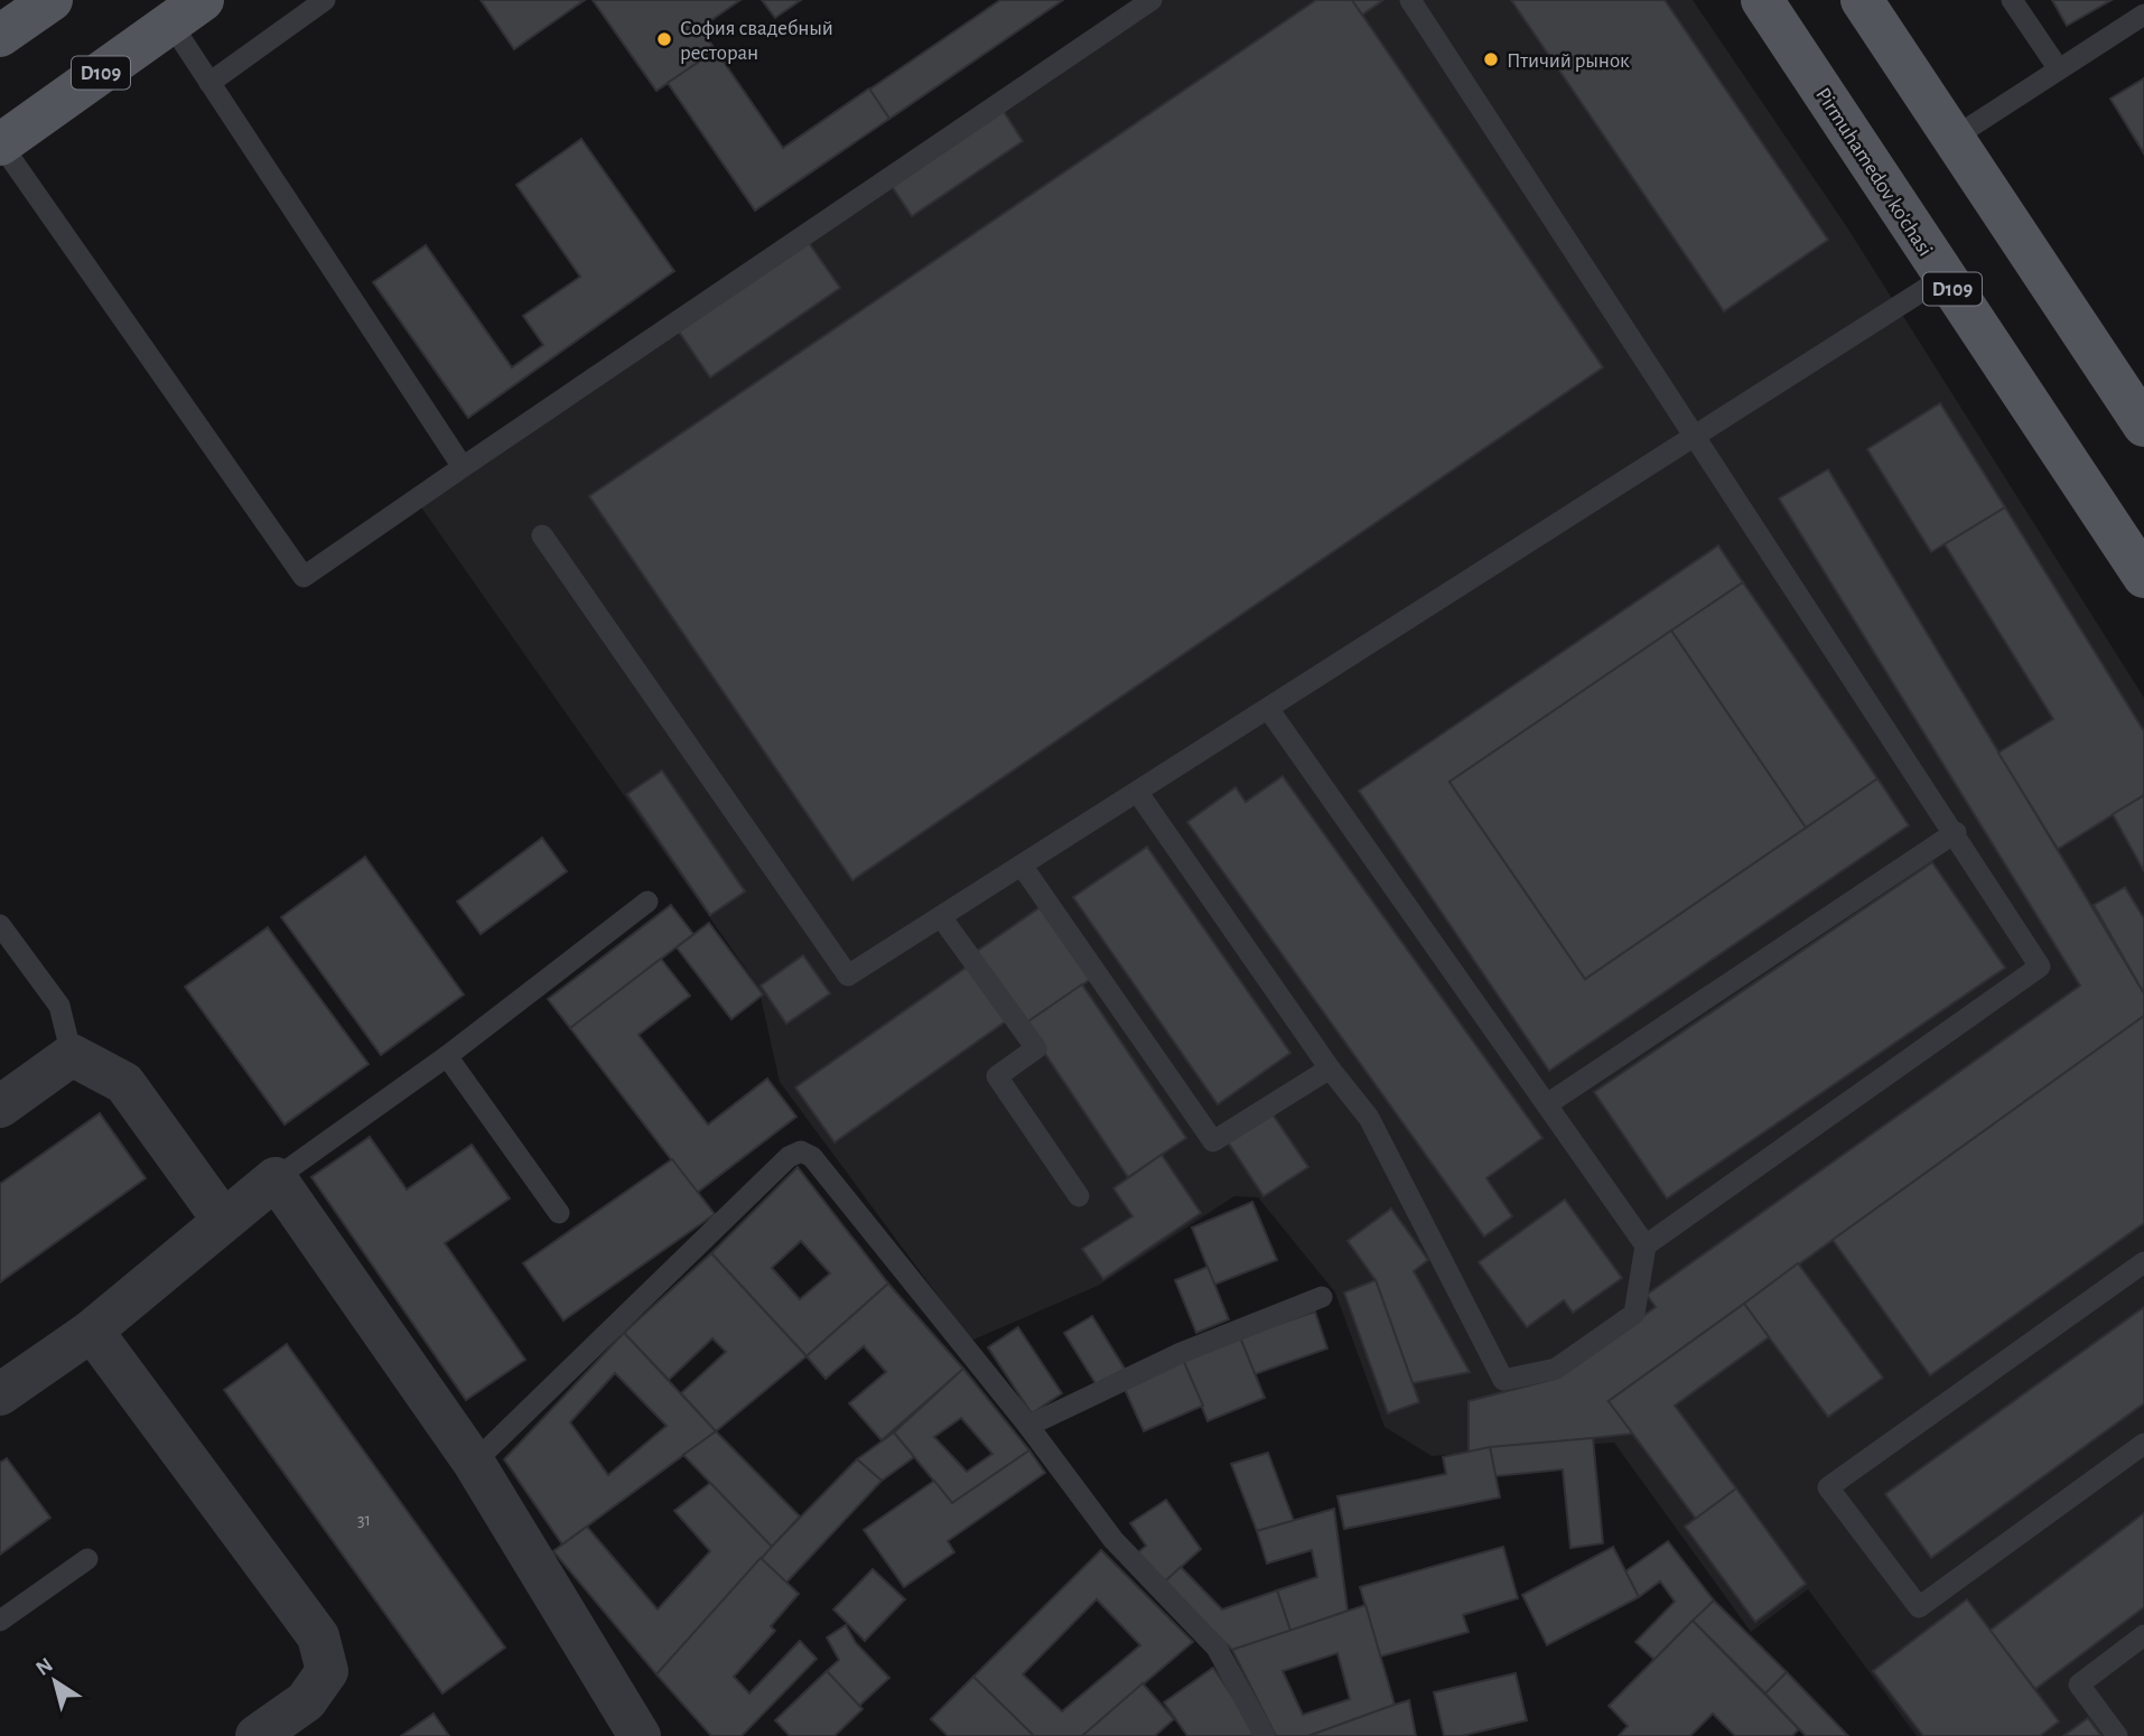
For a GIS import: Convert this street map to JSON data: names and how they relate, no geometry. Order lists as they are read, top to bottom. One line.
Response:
{"streets":{"main road":["D109","Pirmuhamedov ko'chasi"]},"places":["София свадебный ресторан","Птичий рынок"],"house_numbers":["31"],"north":"top left"}
